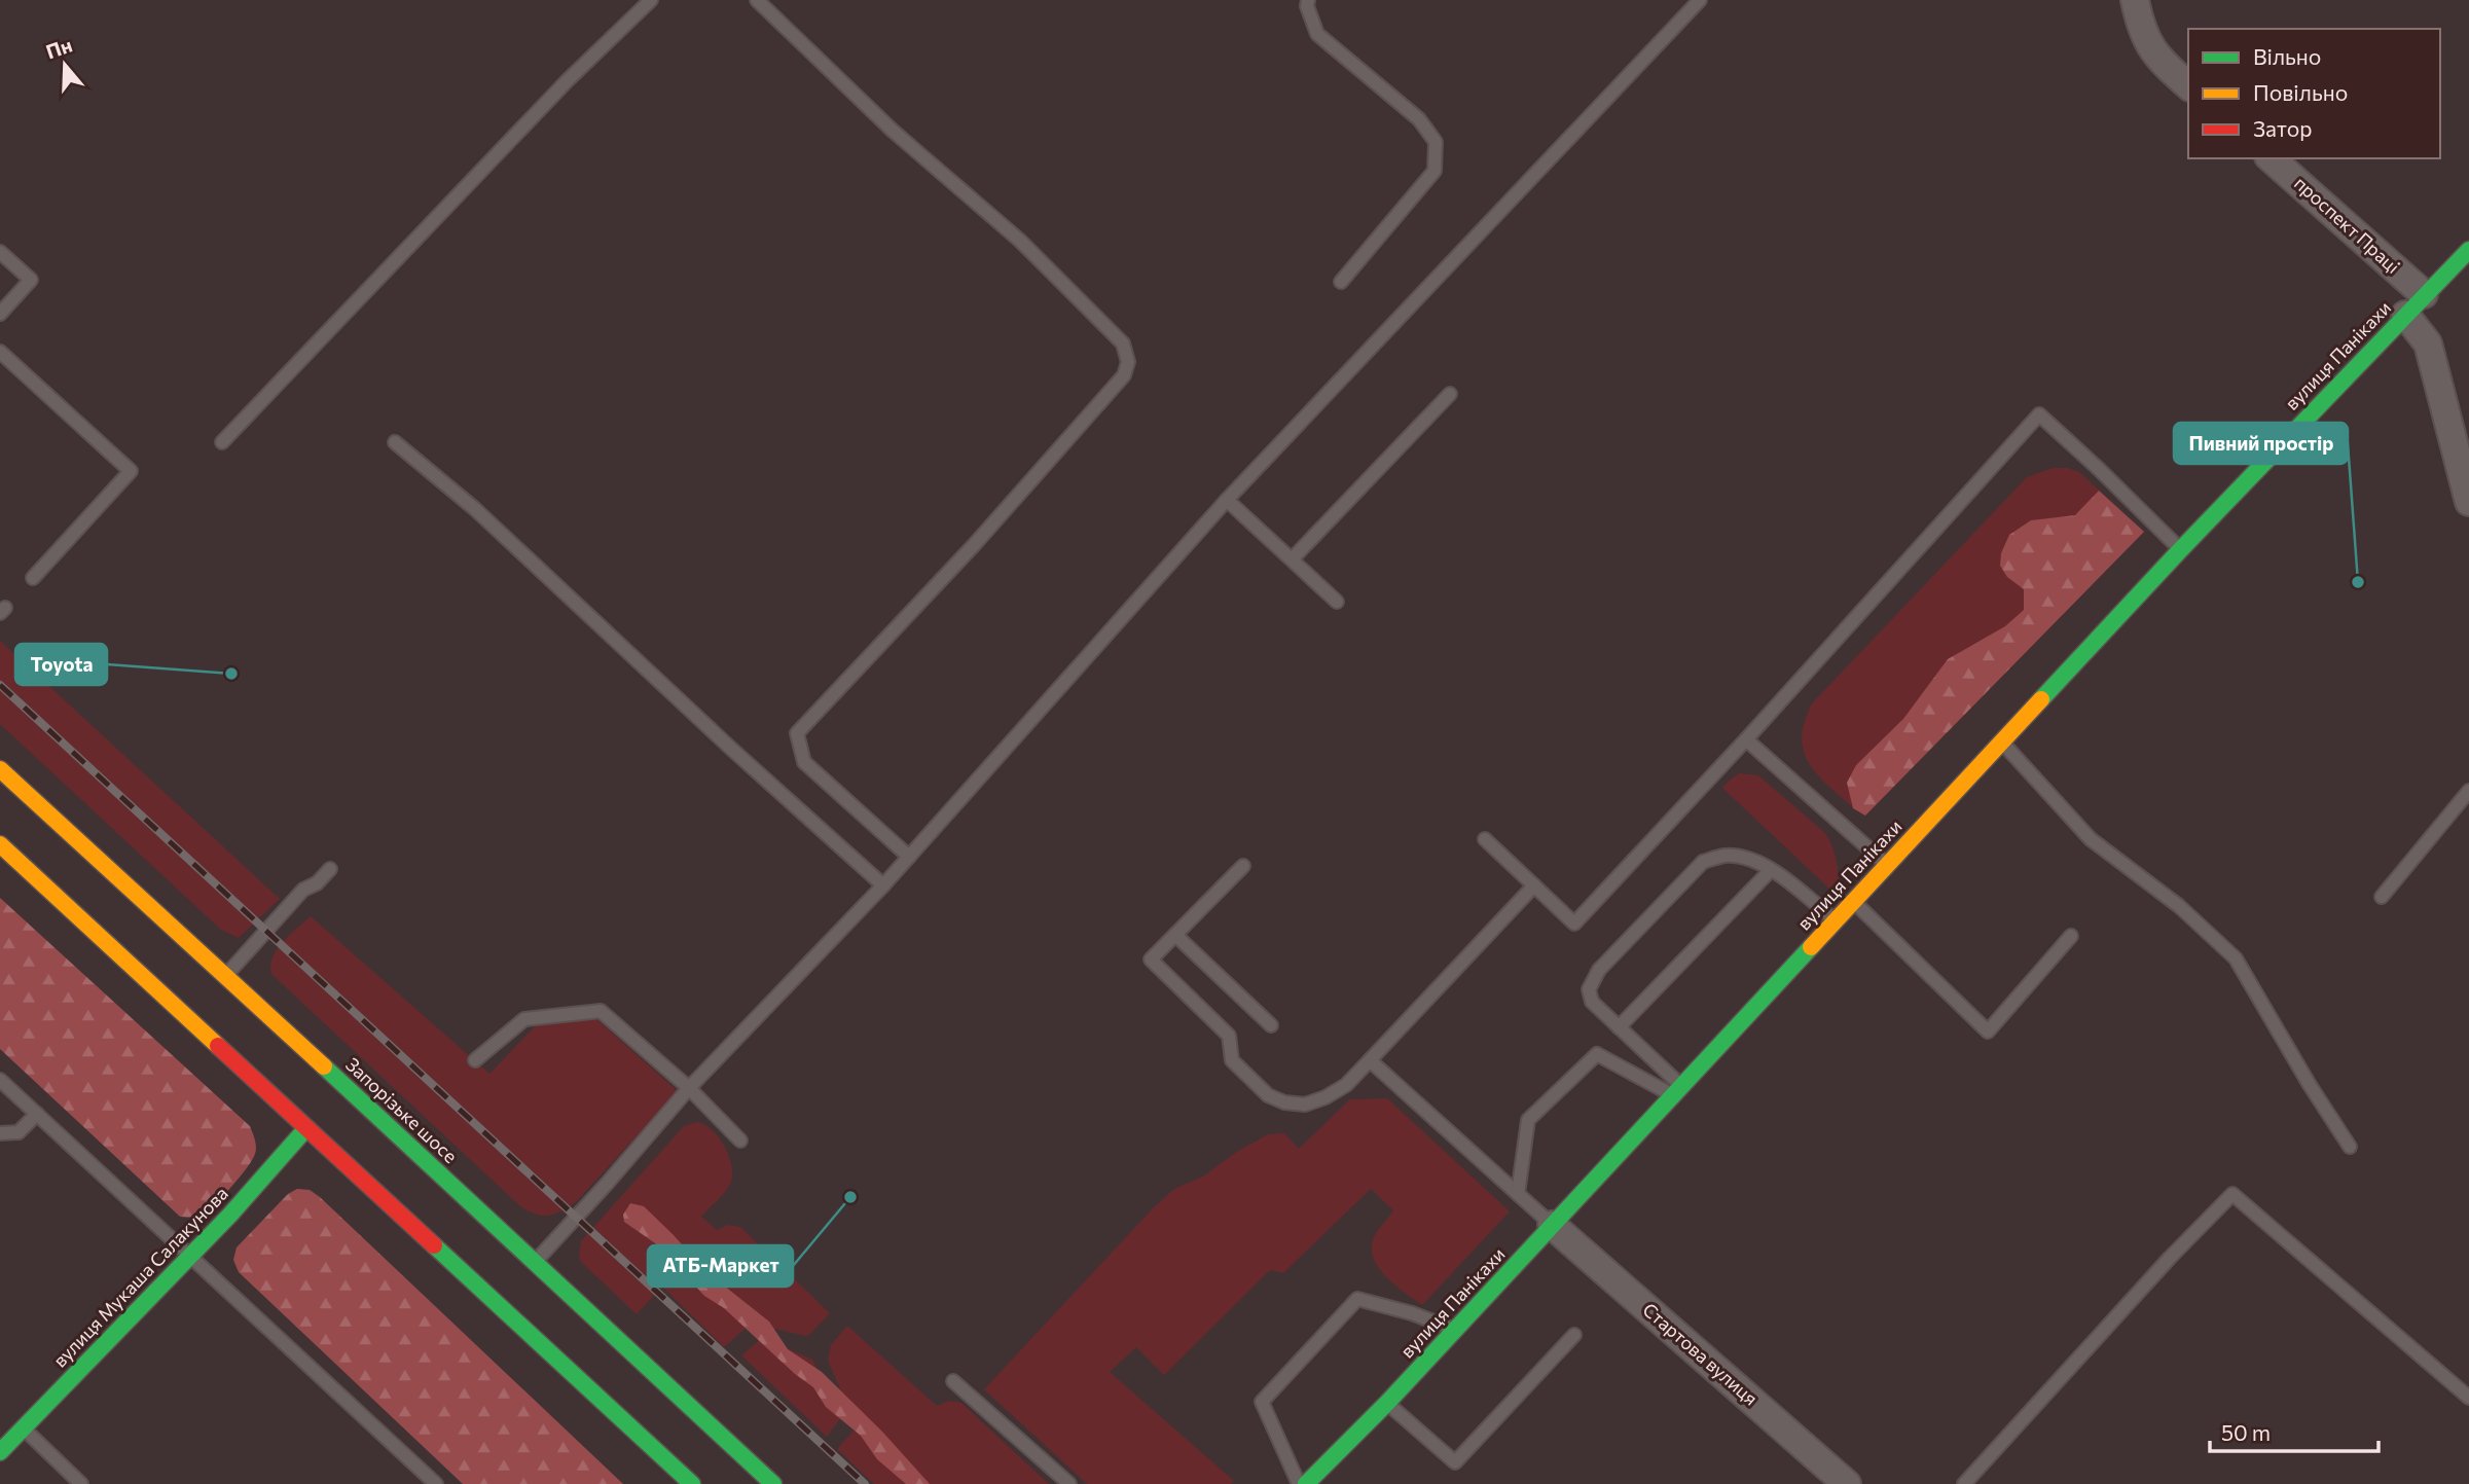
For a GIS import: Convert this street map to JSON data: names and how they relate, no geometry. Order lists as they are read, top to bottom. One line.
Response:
{"streets":{"street":["проспект Праці","вулиця Панікахи","Запорізьке шосе","вулиця Мукаша Салакунова","Стартова вулиця"]},"crossings":[["проспект Праці","вулиця Панікахи"],["вулиця Панікахи","Стартова вулиця"]],"places":["Пивний простір","Toyota","АТБ-Маркет"],"legend":["Вільно","Повільно","Затор"],"scale_bar":"50 m","north":"top"}
